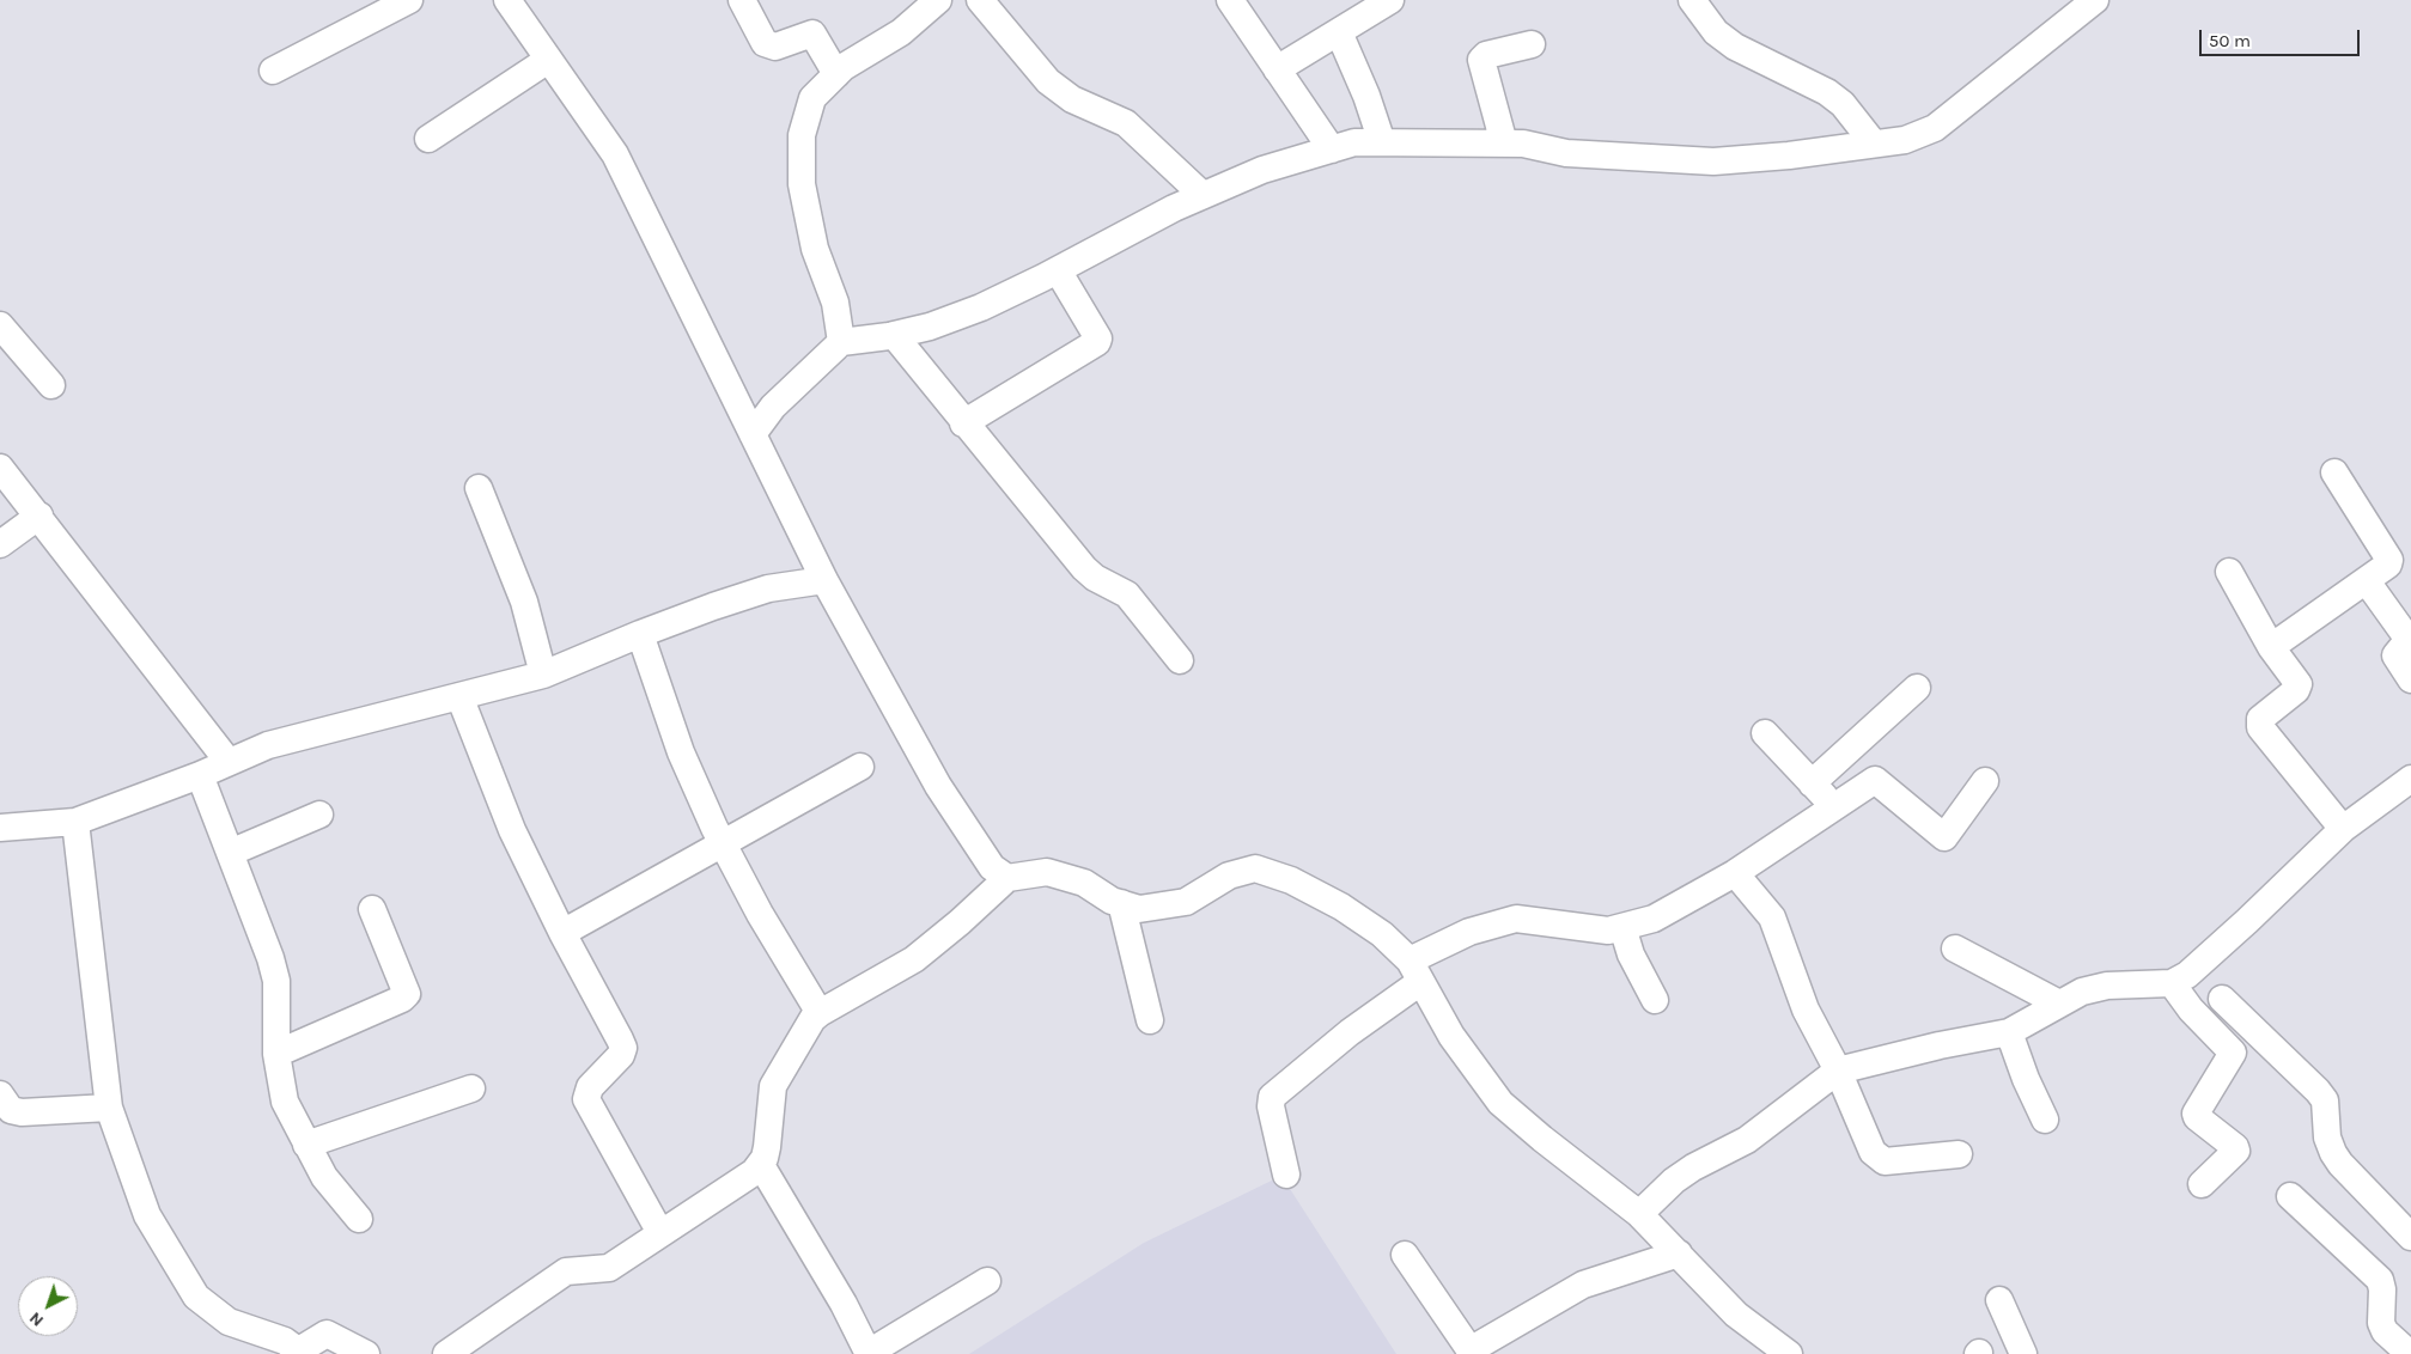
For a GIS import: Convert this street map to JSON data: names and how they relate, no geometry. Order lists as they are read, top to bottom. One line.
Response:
{"scale_bar":"50 m","north":"bottom left"}
